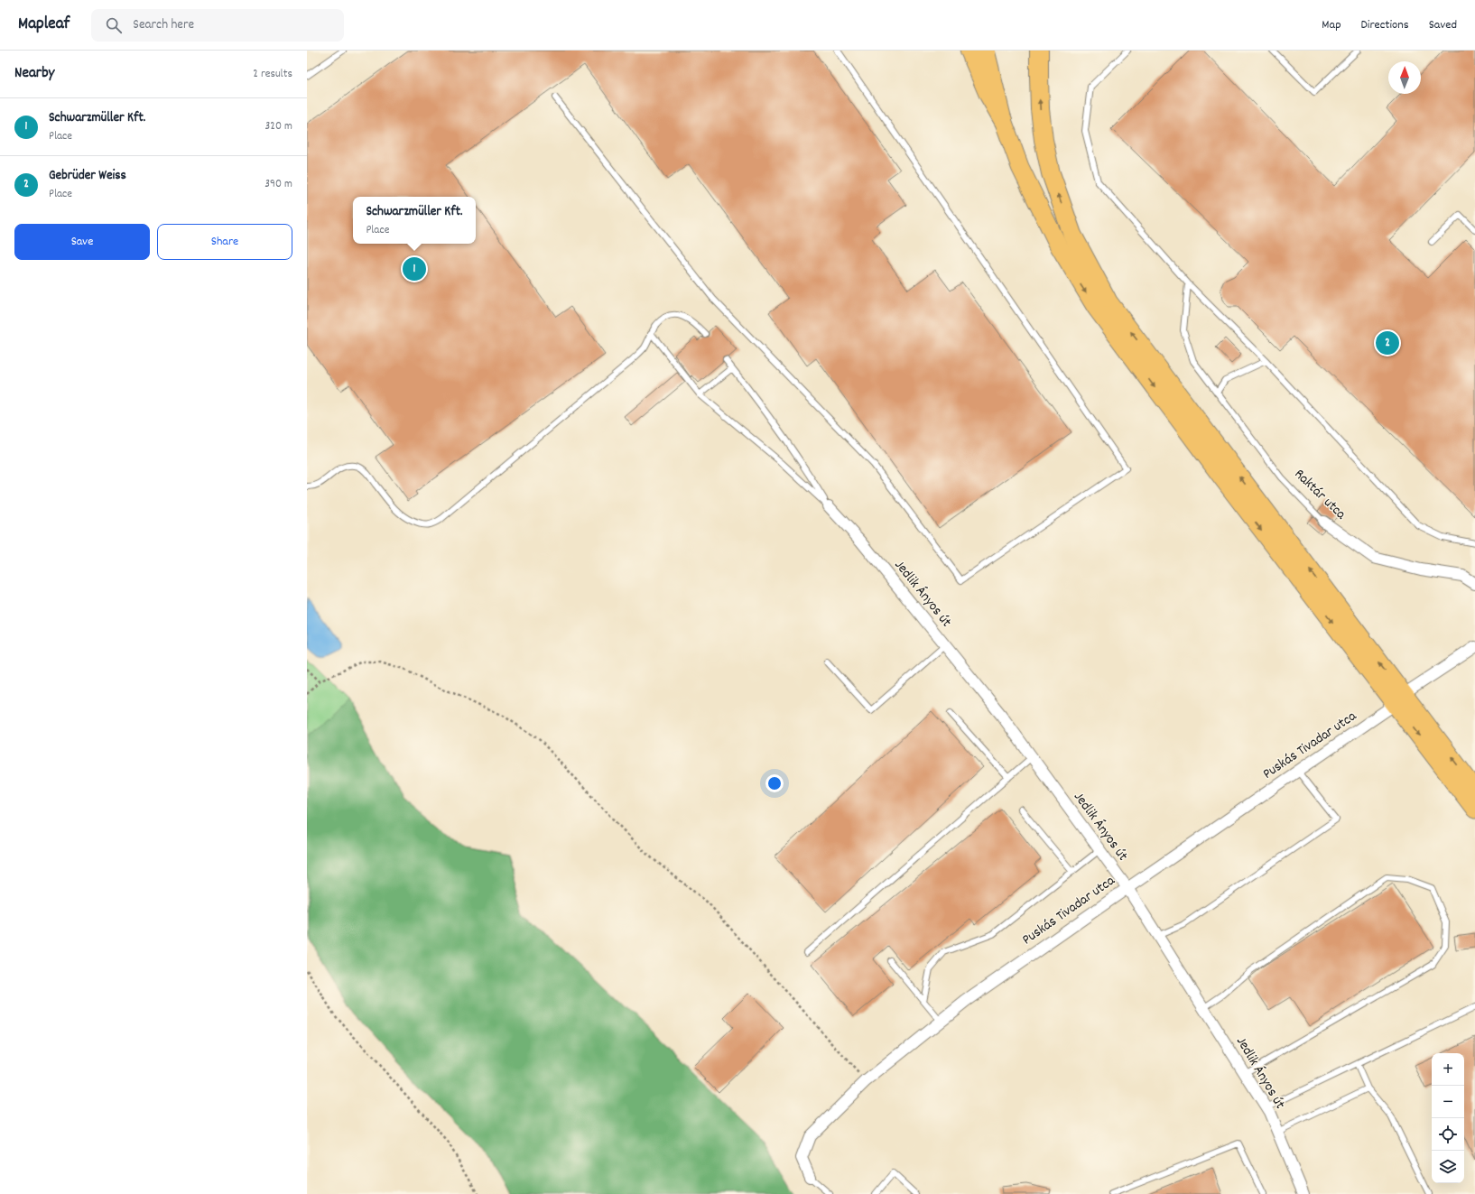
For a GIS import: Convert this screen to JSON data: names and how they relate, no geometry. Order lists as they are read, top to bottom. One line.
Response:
{"streets":{"street":["Raktár utca","Jedlik Ányos út","Puskás Tivadar utca"]},"crossings":[["Jedlik Ányos út","Puskás Tivadar utca"]],"north":"top","page":{"header":"Mapleaf","search":"Search here","nav":["Map","Directions","Saved"],"heading":["Nearby","2 results"],"list":[{"mark":"1","name":"Schwarzmüller Kft.","note":"Place","value":"320 m"},{"mark":"2","name":"Gebrüder Weiss","note":"Place","value":"390 m"}],"popup":["Schwarzmüller Kft.","Place"],"buttons":["Save","Share"],"pins":["1","2"],"map_buttons":["+","−"]}}
